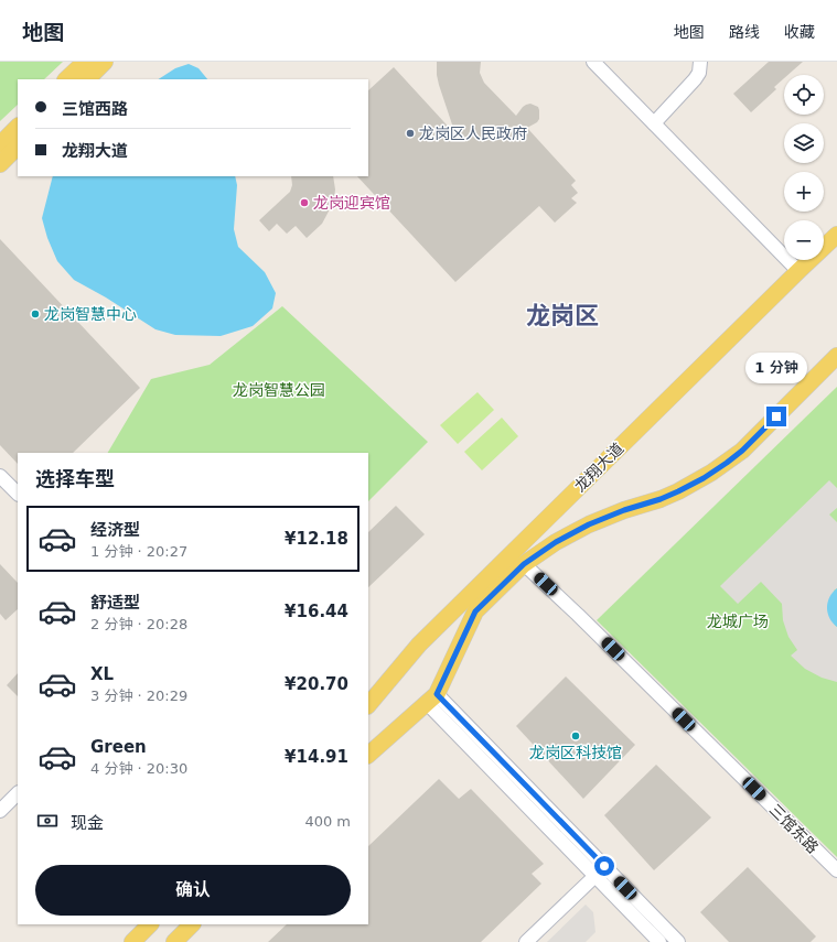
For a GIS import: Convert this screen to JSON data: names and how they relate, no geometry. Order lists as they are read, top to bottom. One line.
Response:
{"streets":{"main road":["龙翔大道"],"street":["三馆东路"]},"districts":["龙岗区"],"parks":["龙岗智慧公园","龙城广场"],"places":["龙岗区人民政府","龙岗迎宾馆","龙岗智慧中心","龙岗区科技馆"],"page":{"header":"地图","nav":["地图","路线","收藏"],"map_buttons":["+","−"],"banner":["三馆西路","龙翔大道"],"bubble":"1 分钟","heading":"选择车型","list":[{"name":"经济型","note":"1 分钟 · 20:27","value":"¥12.18"},{"name":"舒适型","note":"2 分钟 · 20:28","value":"¥16.44"},{"name":"XL","note":"3 分钟 · 20:29","value":"¥20.70"},{"name":"Green","note":"4 分钟 · 20:30","value":"¥14.91"}],"pay":["现金","400 m"],"buttons":"确认"}}
